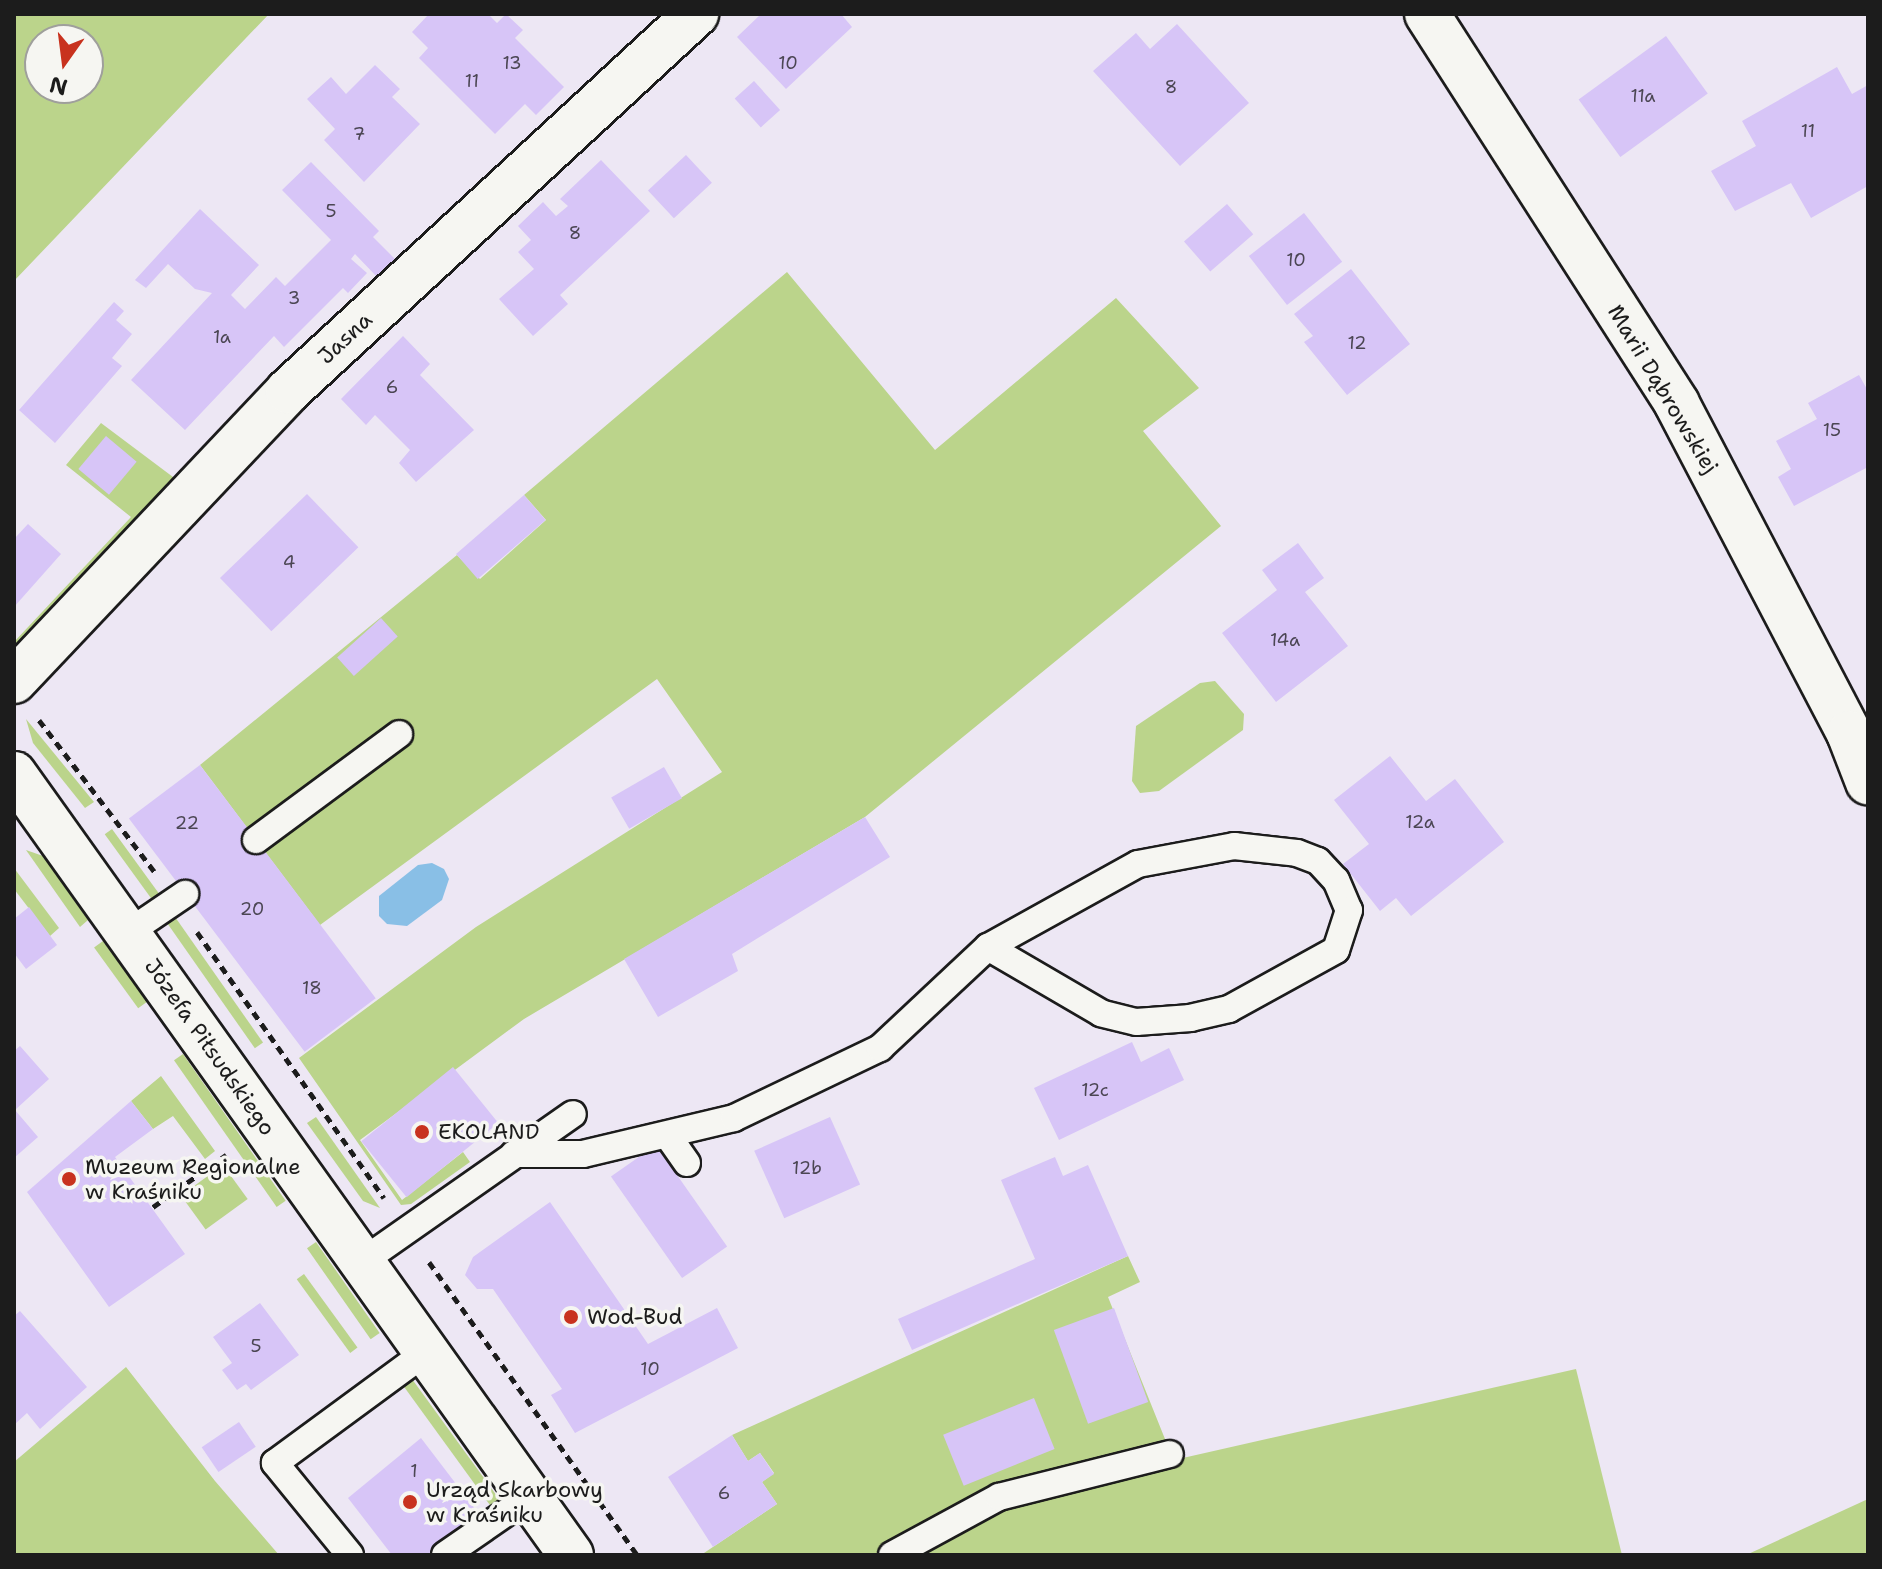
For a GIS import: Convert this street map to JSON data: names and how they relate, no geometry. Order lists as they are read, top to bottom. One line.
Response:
{"streets":{"street":["Jasna","Marii Dąbrowskiej","Józefa Piłsudskiego"]},"places":["EKOLAND","Muzeum Regionalne w Kraśniku","Wod-Bud","Urząd Skarbowy w Kraśniku"],"house_numbers":["13","10","11","8","11a","11","7","5","8","10","3","1a","12","6","15","4","14a","12a","22","20","18","12c","12b","5","10","1","6"],"north":"bottom"}
